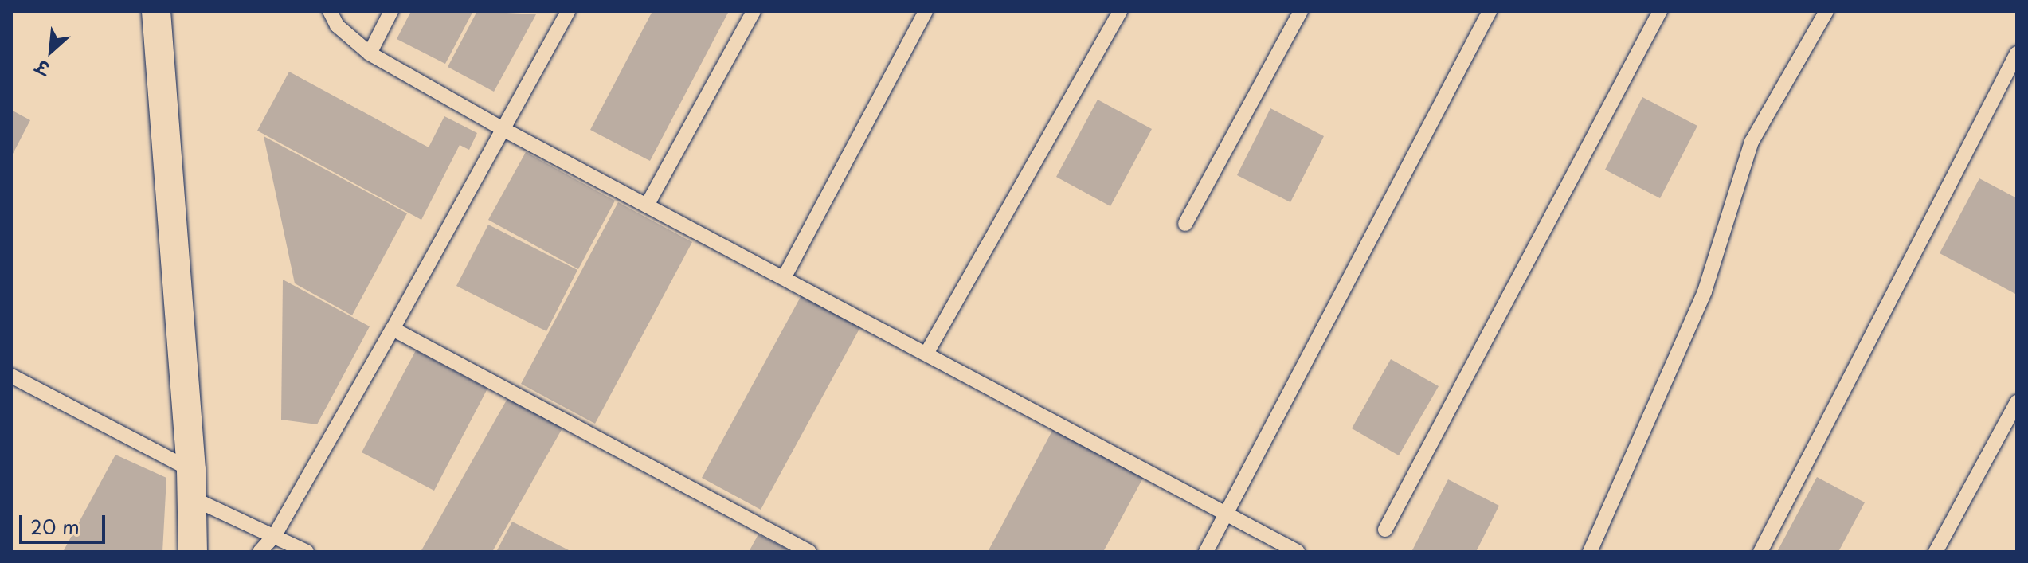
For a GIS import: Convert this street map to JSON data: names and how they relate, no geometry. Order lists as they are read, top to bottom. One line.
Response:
{"scale_bar":"20 m","north":"bottom left"}
